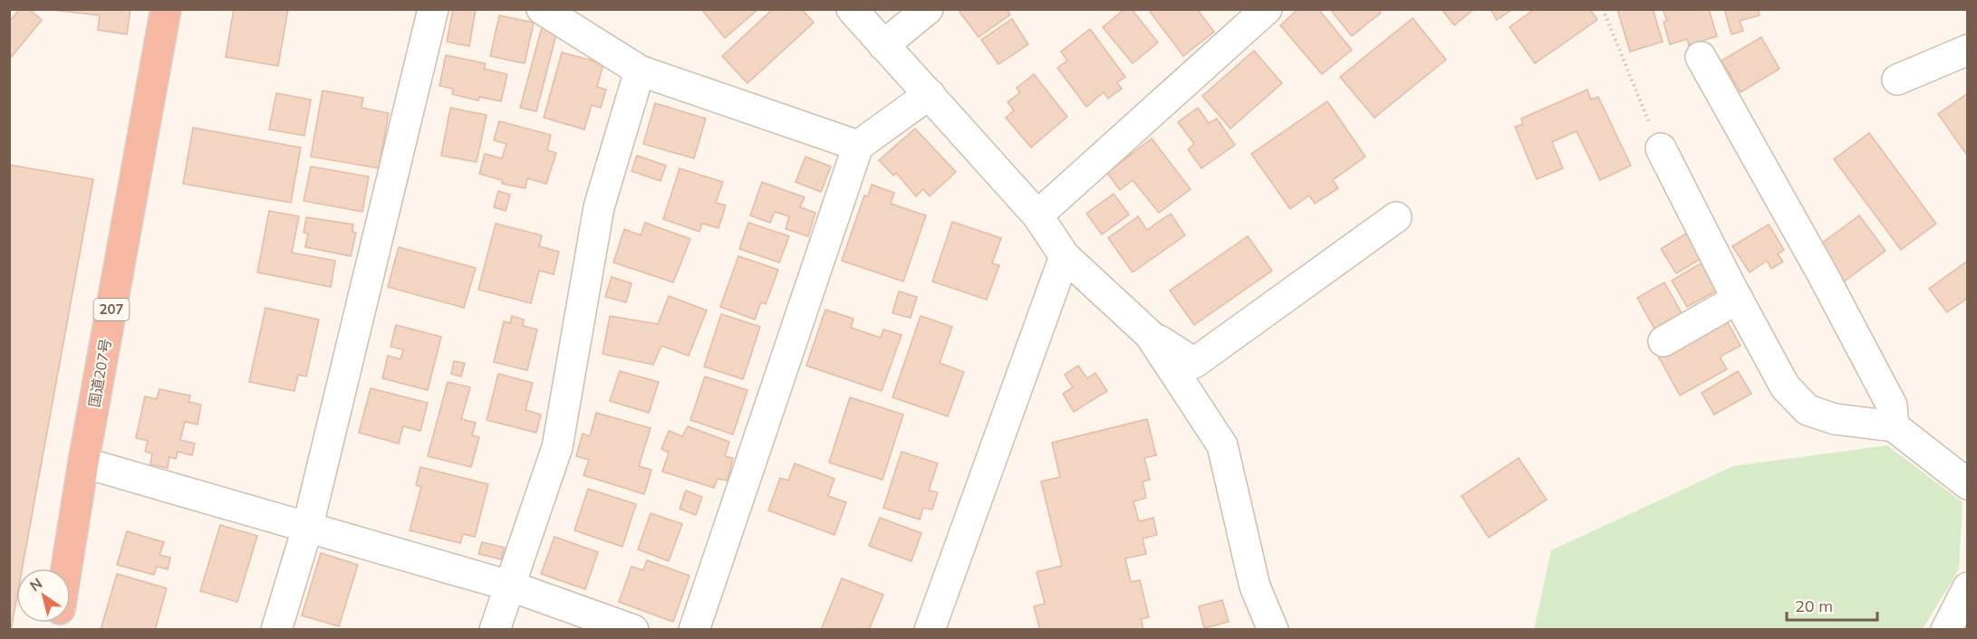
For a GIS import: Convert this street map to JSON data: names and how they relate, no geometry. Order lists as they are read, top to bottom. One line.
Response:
{"streets":{"highway":["207","国道207号"]},"scale_bar":"20 m","north":"top left"}
